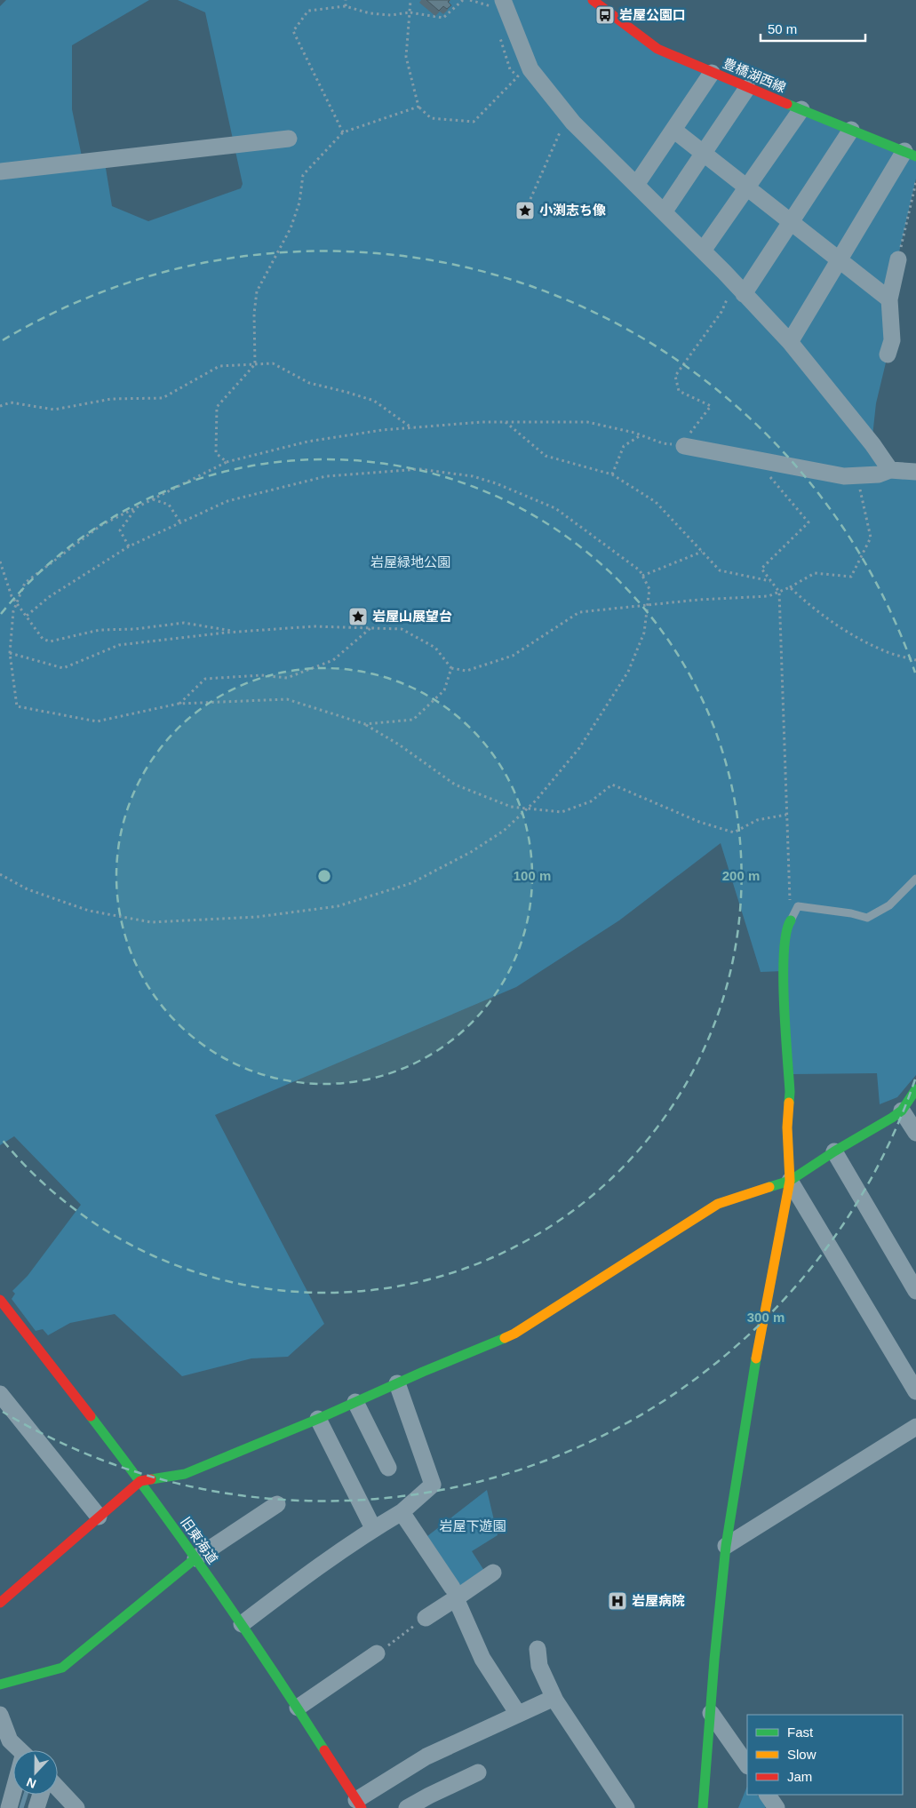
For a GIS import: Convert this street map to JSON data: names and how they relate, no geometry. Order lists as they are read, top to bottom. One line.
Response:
{"streets":{"street":["豊橋湖西線","旧東海道"]},"parks":["岩屋緑地公園","岩屋下遊園"],"places":{"bus stop":["岩屋公園口"],"place":["小渕志ち像","岩屋山展望台"],"hospital":["岩屋病院"]},"legend":["Fast","Slow","Jam"],"scale_bar":"50 m","north":"bottom","rings":["100 m","200 m","300 m"]}
